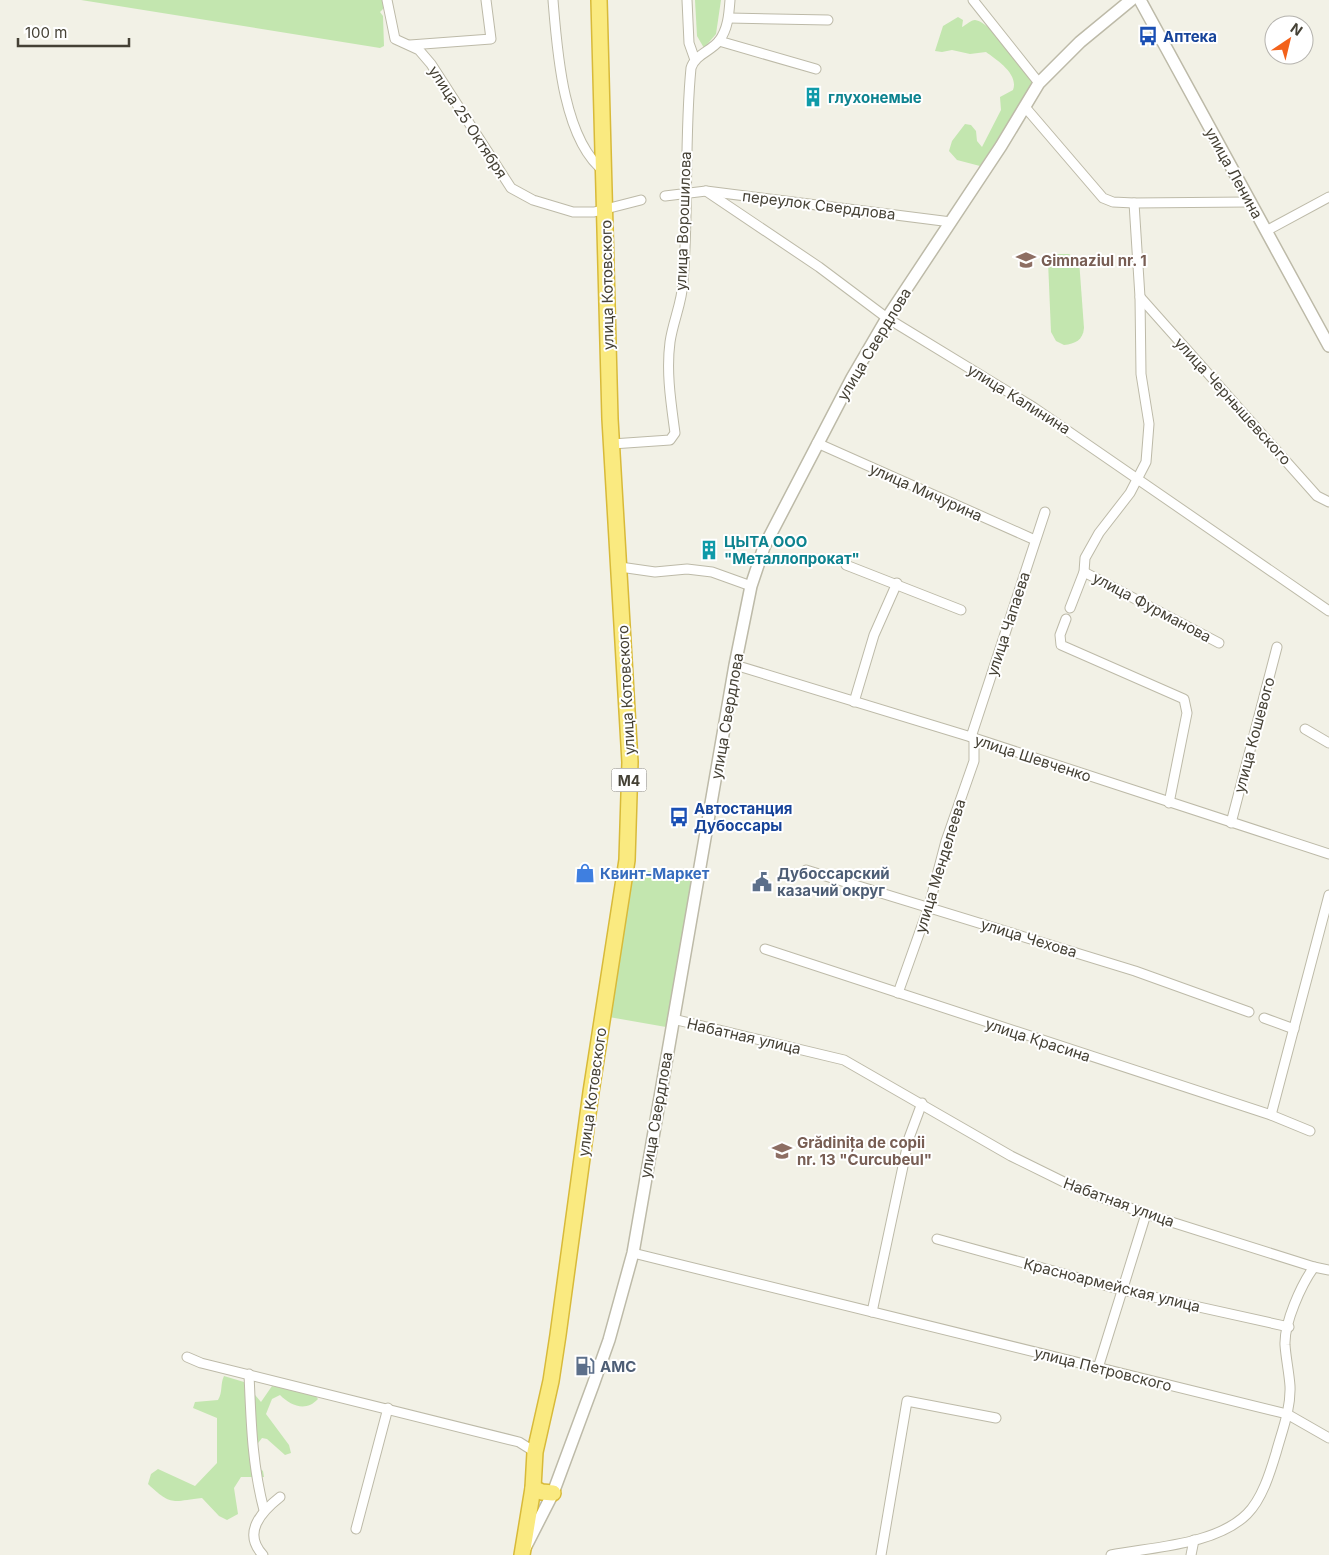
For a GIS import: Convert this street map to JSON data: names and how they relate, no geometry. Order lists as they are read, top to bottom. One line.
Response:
{"streets":{"highway":["улица Котовского","M4"],"street":["улица 25 Октября","улица Ленина","переулок Свердлова","улица Ворошилова","улица Свердлова","улица Калинина","улица Чернышевского","улица Мичурина","улица Фурманова","улица Чапаева","улица Кошевого","улица Шевченко","улица Менделеева","улица Чехова","Набатная улица","улица Красина","Красноармейская улица","улица Петровского"]},"crossings":[["улица 25 Октября","улица Котовского"],["переулок Свердлова","улица Ворошилова"],["переулок Свердлова","улица Свердлова"],["переулок Свердлова","улица Калинина"],["улица Ворошилова","улица Котовского"],["улица Котовского","улица Свердлова"],["улица Свердлова","улица Калинина"],["улица Свердлова","улица Мичурина"],["улица Свердлова","улица Шевченко"],["улица Свердлова","Набатная улица"],["улица Свердлова","улица Петровского"],["улица Мичурина","улица Чапаева"],["улица Чапаева","улица Шевченко"],["улица Чапаева","улица Менделеева"],["улица Кошевого","улица Шевченко"],["улица Шевченко","улица Менделеева"],["улица Менделеева","улица Чехова"],["улица Менделеева","улица Красина"]],"places":{"bus stop":["Аптека","Автостанция Дубоссары"],"building":["глухонемые","ЦЫТА ООО \"Металлопрокат\""],"school or university":["Gimnaziul nr. 1","Grădinița de copii nr. 13 \"Curcubeul\""],"shop":["Квинт-Маркет"],"public building":["Дубоссарский казачий округ"],"fuel station":["AMC"]},"scale_bar":"100 m","north":"top right"}
